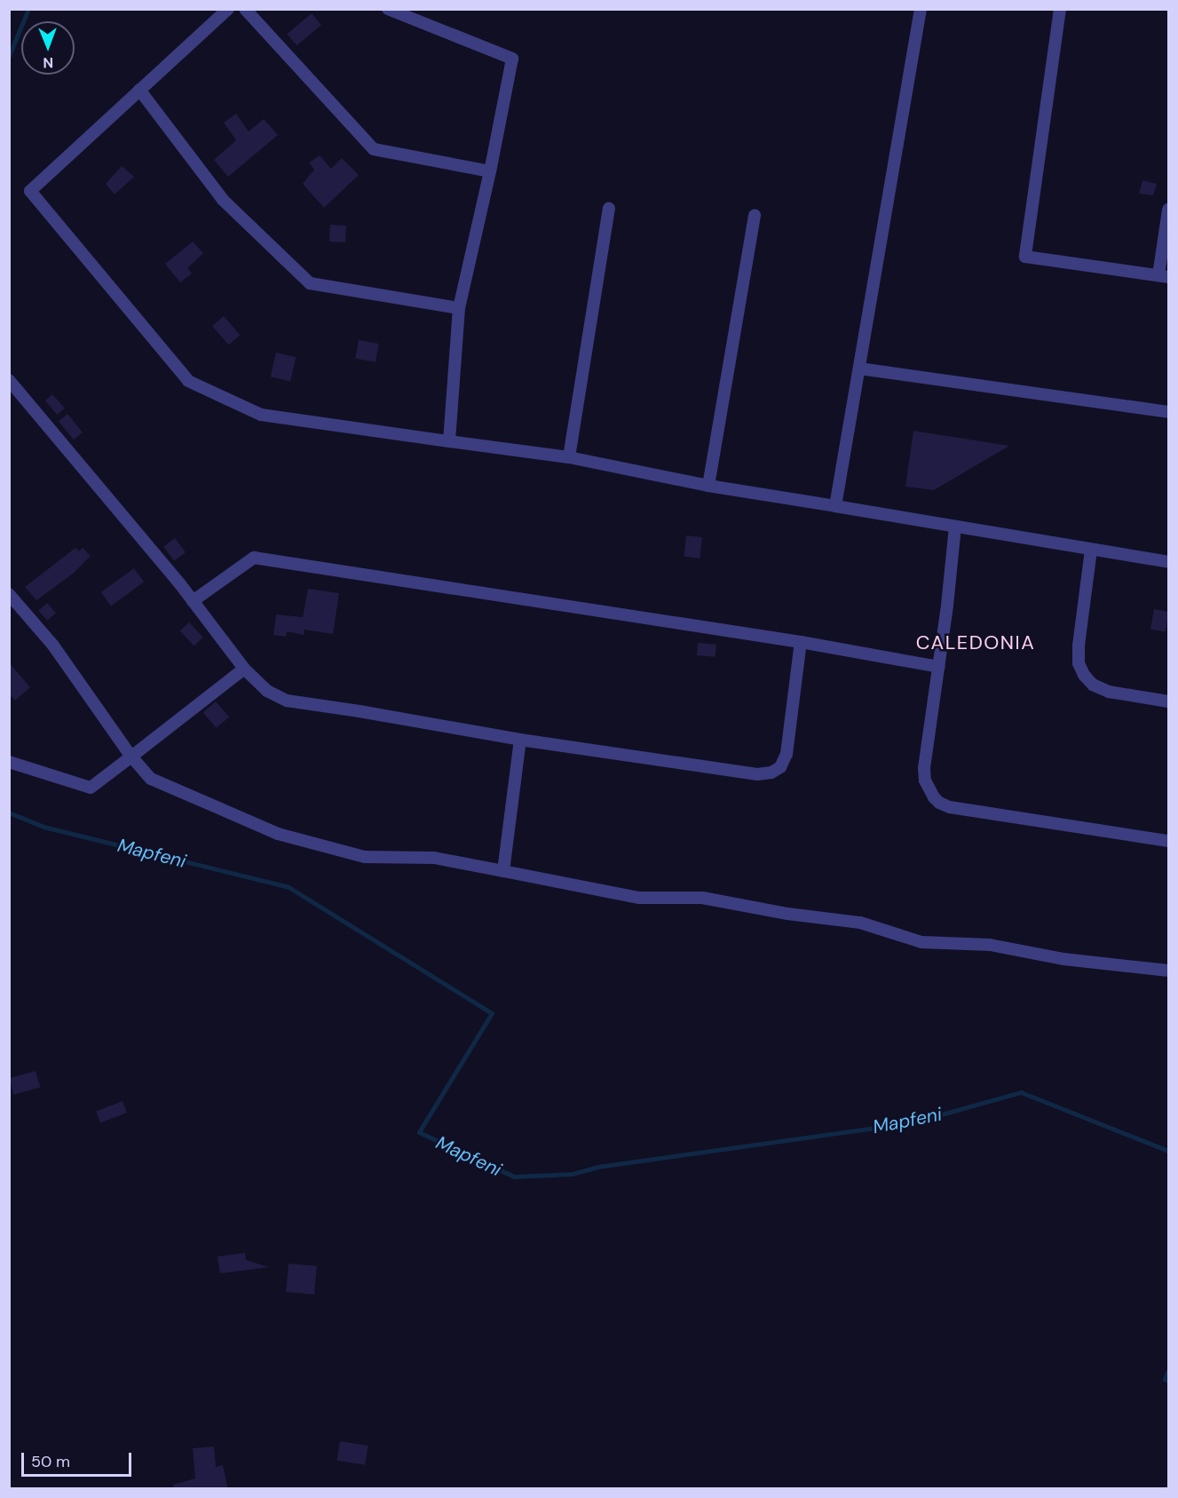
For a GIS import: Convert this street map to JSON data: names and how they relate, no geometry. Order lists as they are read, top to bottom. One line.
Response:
{"districts":["CALEDONIA"],"water":["Mapfeni"],"scale_bar":"50 m","north":"bottom"}
